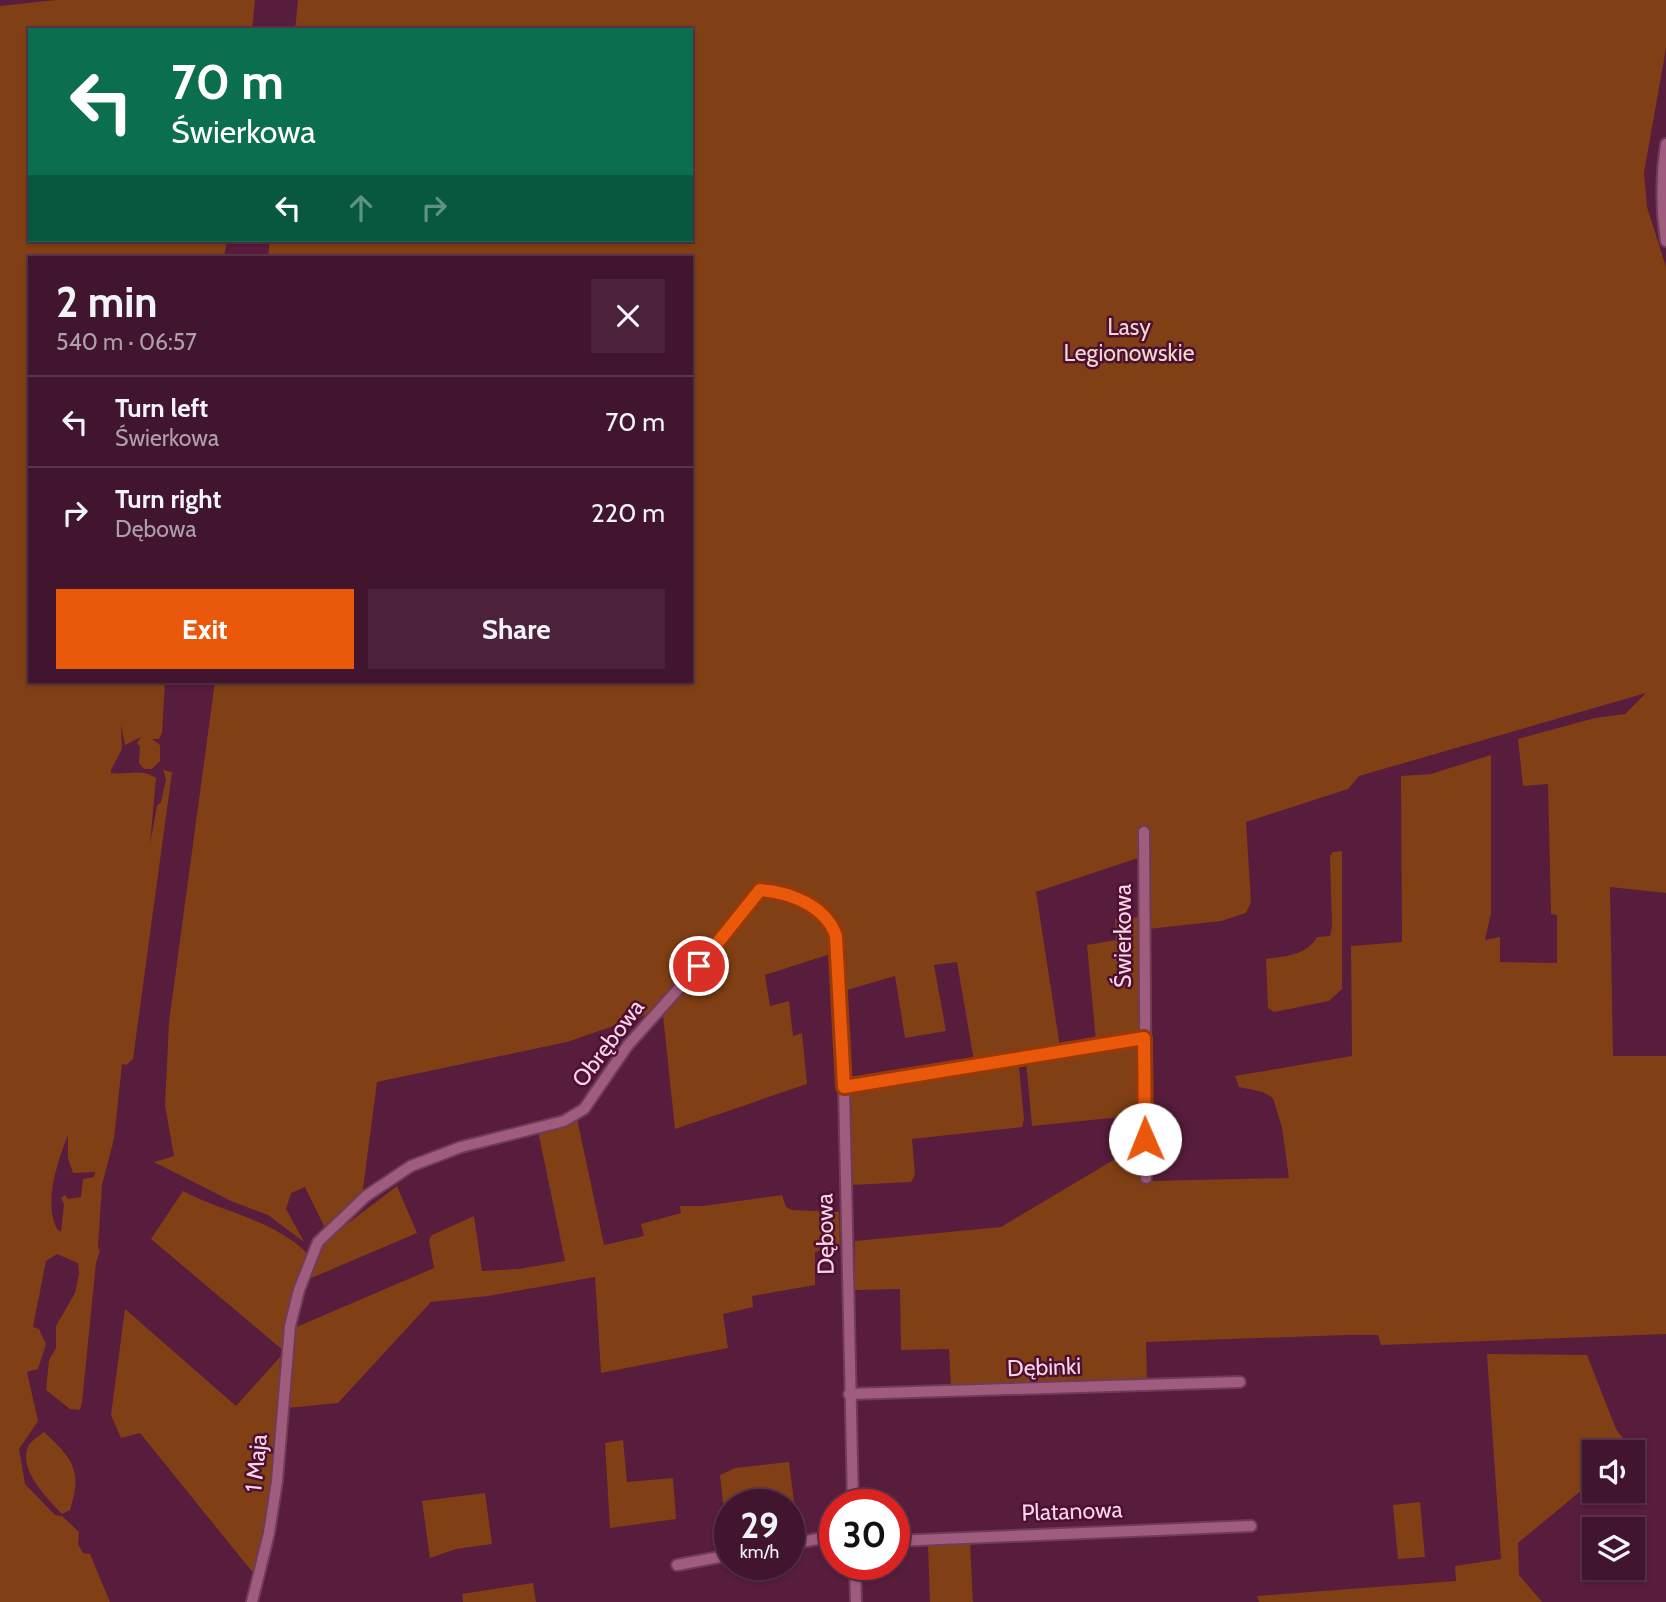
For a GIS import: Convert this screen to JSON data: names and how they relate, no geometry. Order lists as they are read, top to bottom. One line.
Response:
{"streets":{"street":["Świerkowa","Obrębowa","Dębowa","Dębinki","1 Maja","Platanowa"]},"crossings":[["Obrębowa","Dębowa"],["Obrębowa","1 Maja"],["Dębowa","Dębinki"]],"parks":["Lasy Legionowskie"],"page":{"turn":["70 m","Świerkowa"],"heading":["2 min","540 m · 06:57"],"list":[{"name":"Turn left","note":"Świerkowa","value":"70 m"},{"name":"Turn right","note":"Dębowa","value":"220 m"}],"buttons":["Exit","Share"],"speed":"29 km/h","limit":"30"}}
